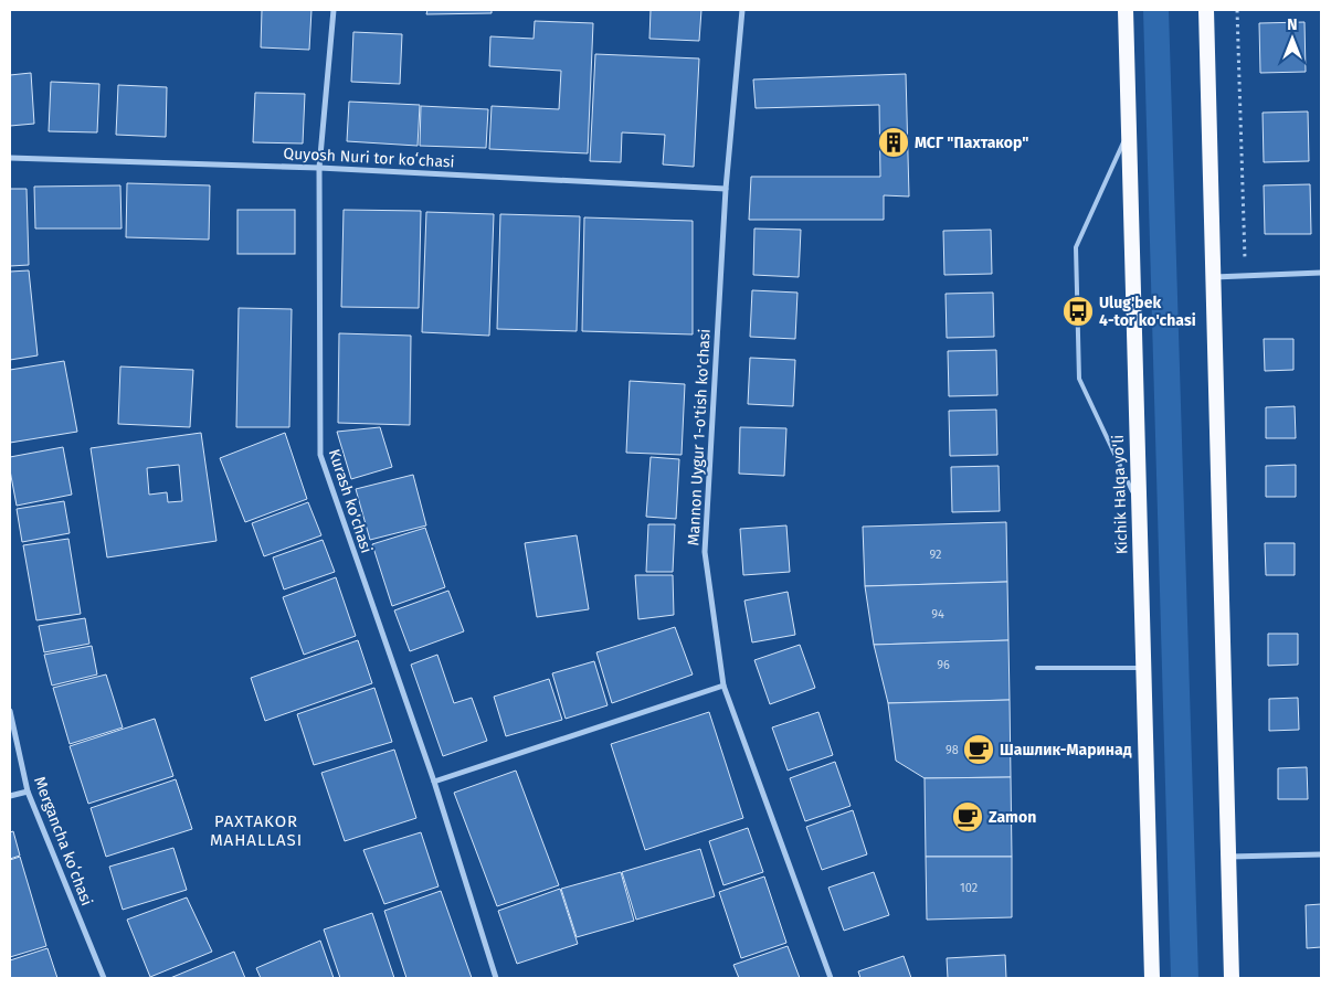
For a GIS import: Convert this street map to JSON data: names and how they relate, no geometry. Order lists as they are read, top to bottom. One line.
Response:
{"streets":{"highway":["Kichik Halqa yo'li"],"street":["Quyosh Nuri tor koʻchasi","Mannon Uygur 1-o'tish ko'chasi","Kurash ko'chasi","Mergancha koʻchasi"]},"crossings":[["Quyosh Nuri tor koʻchasi","Mannon Uygur 1-o'tish ko'chasi"],["Quyosh Nuri tor koʻchasi","Kurash ko'chasi"]],"districts":["PAXTAKOR MAHALLASI"],"places":{"building":["МСГ \"Пахтакор\""],"bus stop":["Ulug'bek 4-tor ko'chasi"],"cafe":["Шашлик-Маринад","Zamon"]},"house_numbers":["92","94","96","98","102"],"north":"top"}
